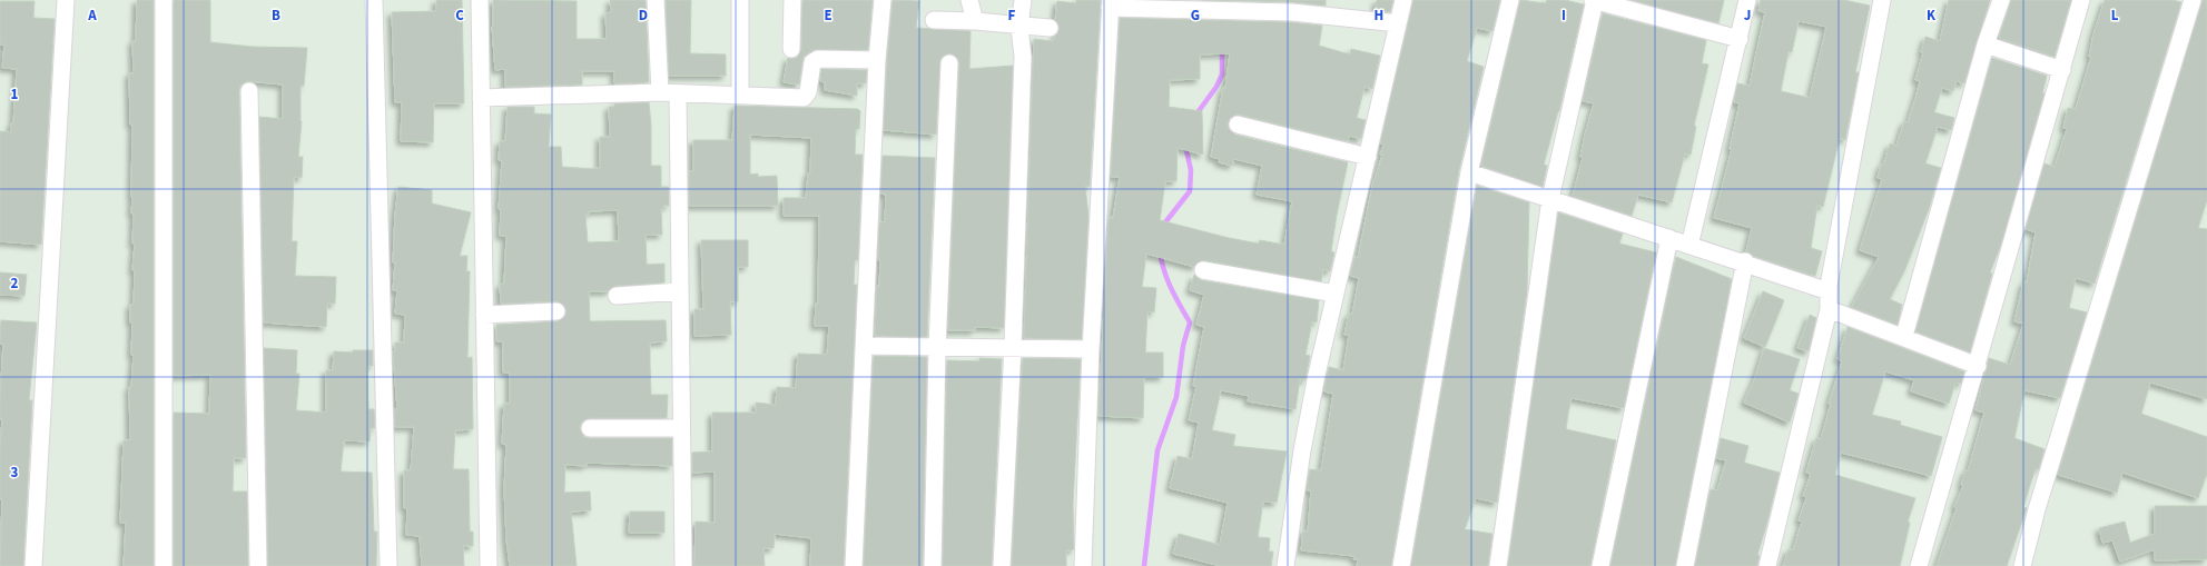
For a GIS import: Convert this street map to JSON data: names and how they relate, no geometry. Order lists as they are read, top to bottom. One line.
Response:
{"grid":{"columns":["A","B","C","D","E","F","G","H","I","J","K","L"],"rows":["1","2","3"]}}
